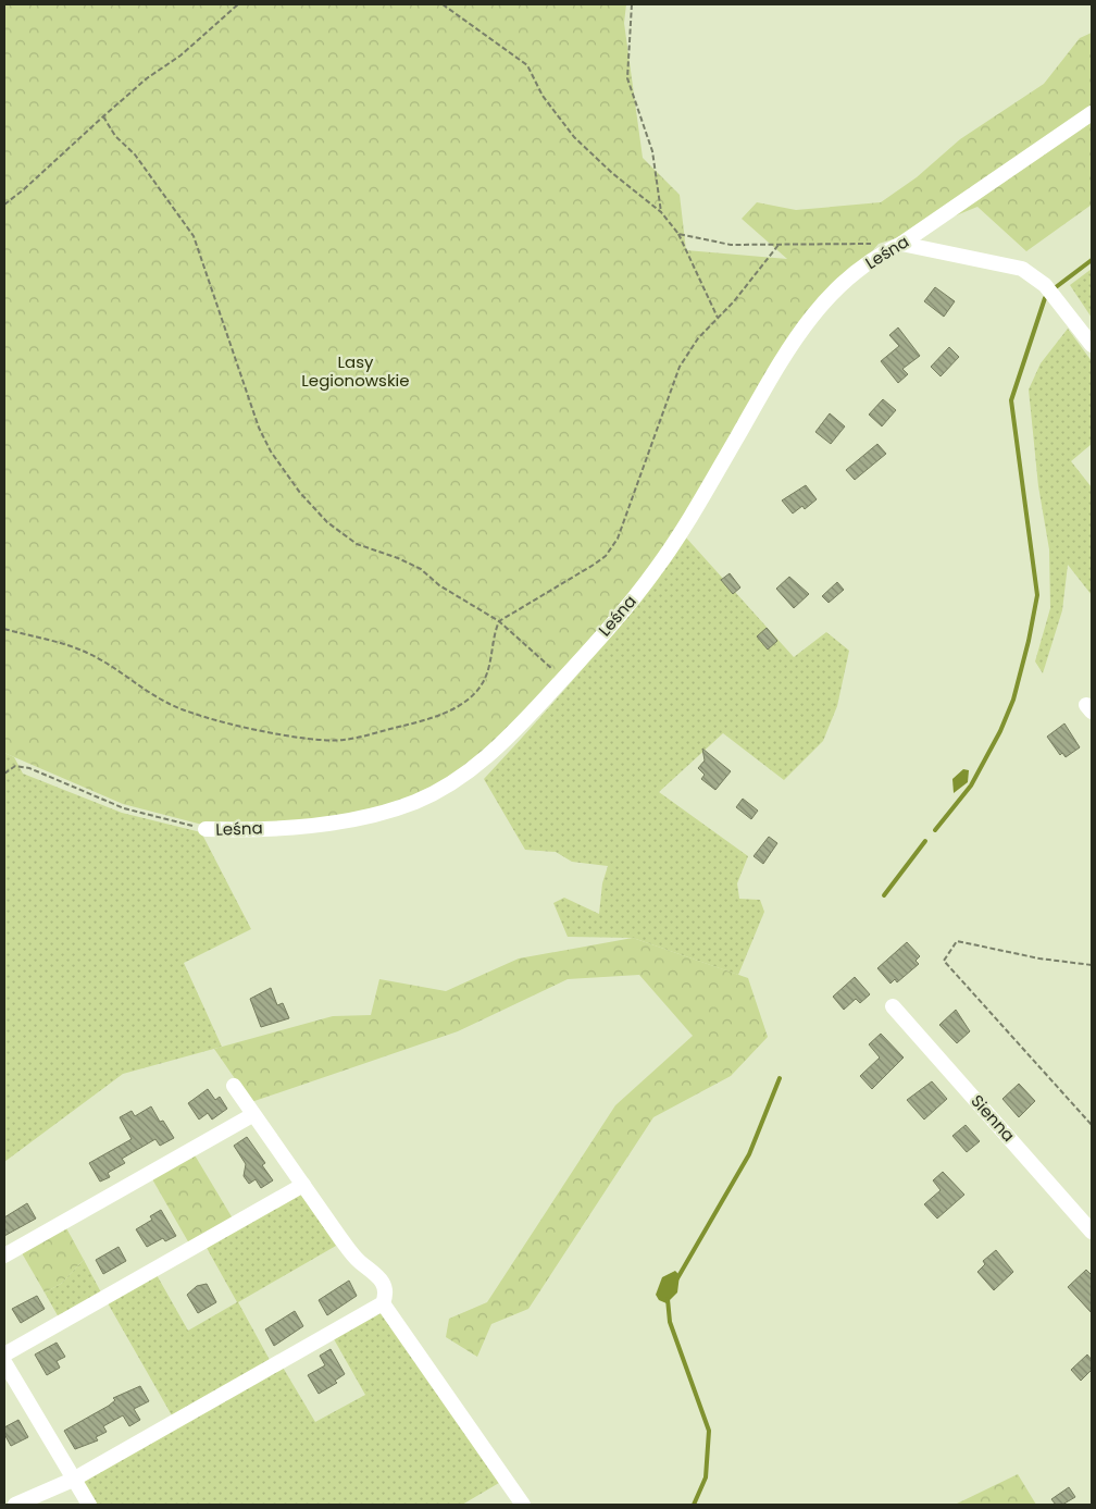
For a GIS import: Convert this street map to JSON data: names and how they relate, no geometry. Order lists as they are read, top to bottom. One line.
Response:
{"streets":{"street":["Leśna","Sienna"]},"parks":["Lasy Legionowskie"]}
